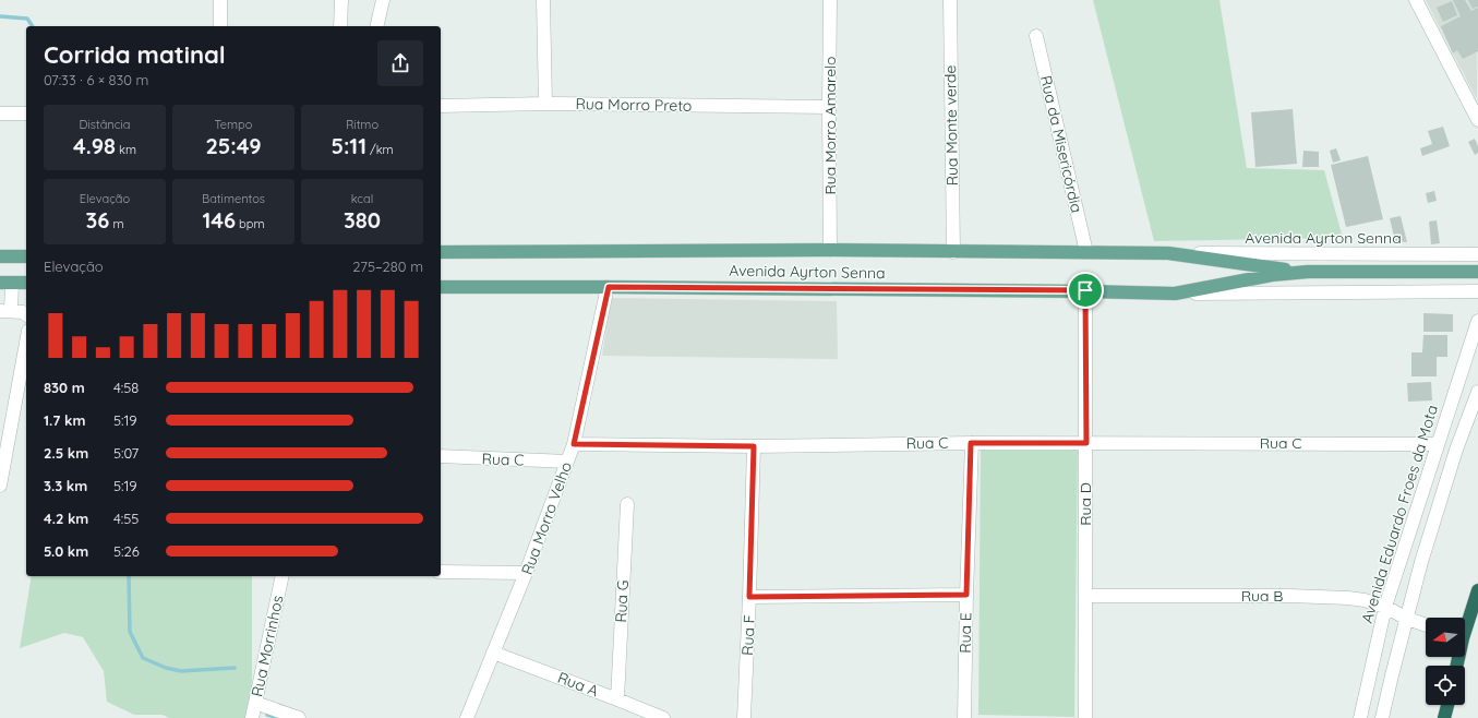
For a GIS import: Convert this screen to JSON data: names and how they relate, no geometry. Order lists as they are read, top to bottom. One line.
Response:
{"streets":{"main road":["Avenida Ayrton Senna"],"street":["Rua Morro Preto","Rua Morro Amarelo","Rua Monte verde","Rua da Misericórdia","Rua C","Rua D","Avenida Eduardo Froes da Mota","Rua Morro Velho","Rua B","Rua G","Rua E","Rua F","Rua Morrinhos","Rua A"]},"crossings":[["Rua Morro Preto","Rua Morro Amarelo"],["Rua Morro Amarelo","Avenida Ayrton Senna"],["Rua Monte verde","Avenida Ayrton Senna"],["Rua da Misericórdia","Avenida Ayrton Senna"],["Avenida Ayrton Senna","Rua D"],["Avenida Ayrton Senna","Rua Morro Velho"],["Rua C","Rua D"],["Rua C","Avenida Eduardo Froes da Mota"],["Rua C","Rua Morro Velho"],["Rua C","Rua E"],["Rua C","Rua F"],["Rua D","Rua B"],["Avenida Eduardo Froes da Mota","Rua B"],["Rua Morro Velho","Rua A"],["Rua G","Rua A"]],"north":"left","page":{"heading":["Corrida matinal","07:33 · 6 × 830 m"],"stats":[["Distância","4.98 km"],["Tempo","25:49"],["Ritmo","5:11 /km"],["Elevação","36 m"],["Batimentos","146 bpm"],["kcal","380"]],"chart":["Elevação","275–280 m"],"list":[{"name":"830 m","note":"4:58"},{"name":"1.7 km","note":"5:19"},{"name":"2.5 km","note":"5:07"},{"name":"3.3 km","note":"5:19"},{"name":"4.2 km","note":"4:55"},{"name":"5.0 km","note":"5:26"}]}}
